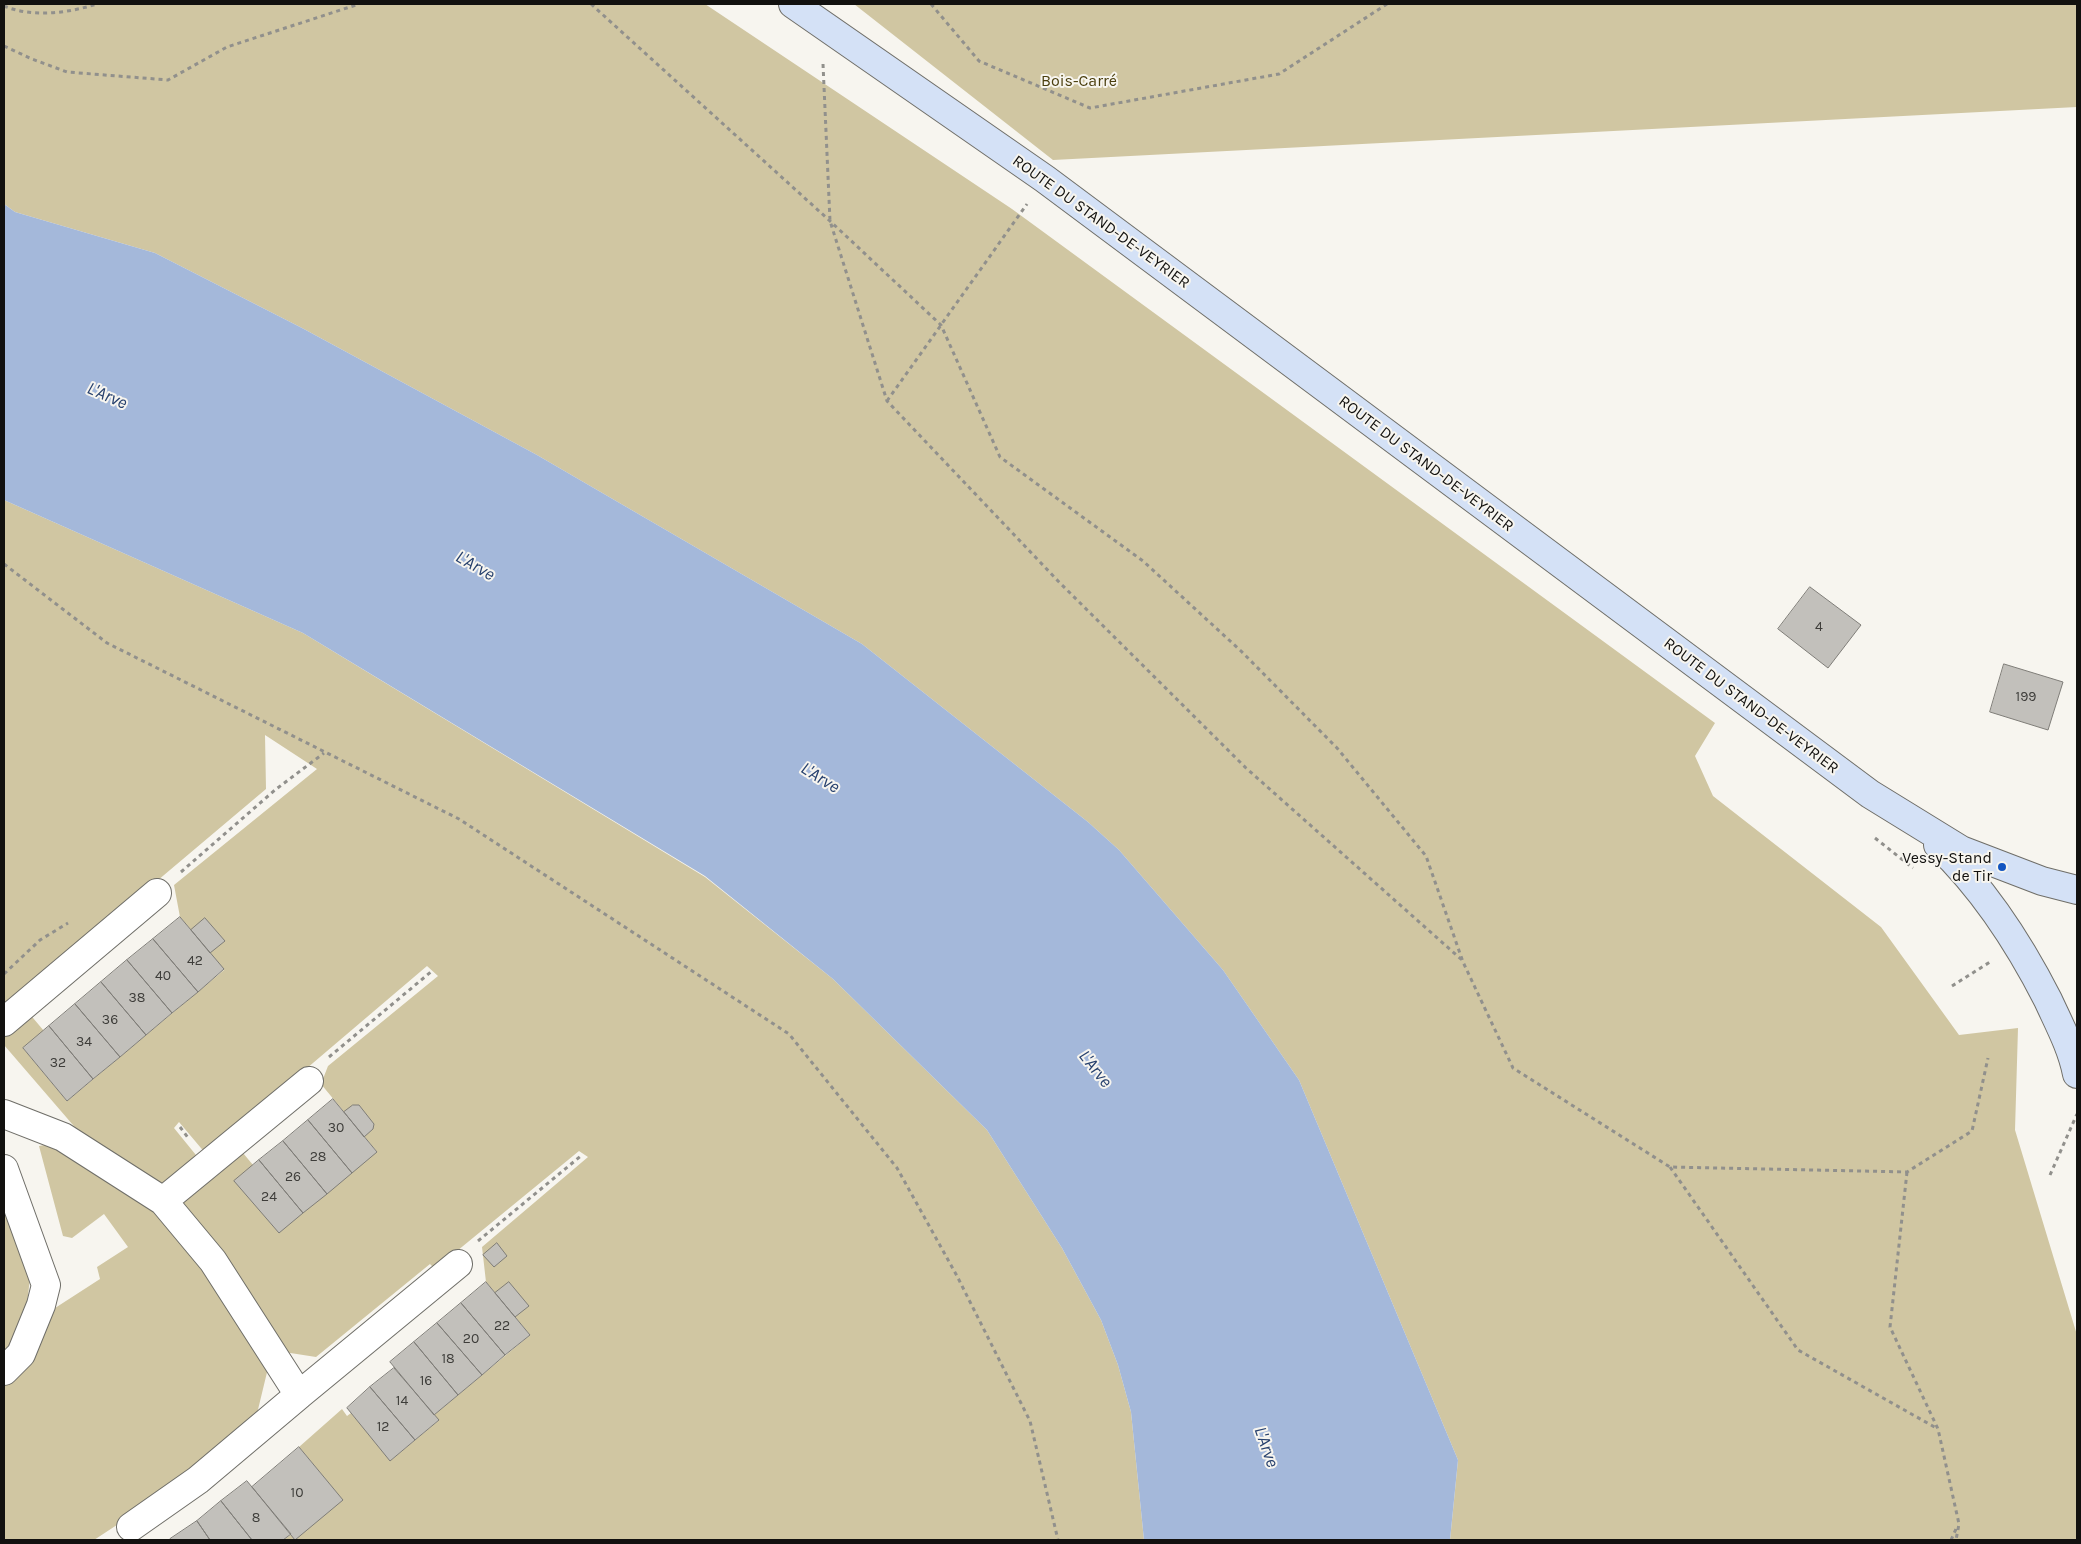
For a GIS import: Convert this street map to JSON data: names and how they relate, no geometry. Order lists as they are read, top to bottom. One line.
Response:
{"streets":{"main road":["ROUTE DU STAND-DE-VEYRIER"]},"water":["L'Arve"],"parks":["Bois-Carré"],"places":["Vessy-Stand de Tir"],"house_numbers":["4","199","42","40","38","36","34","32","30","28","26","24","22","20","18","16","14","12","10","8"]}
